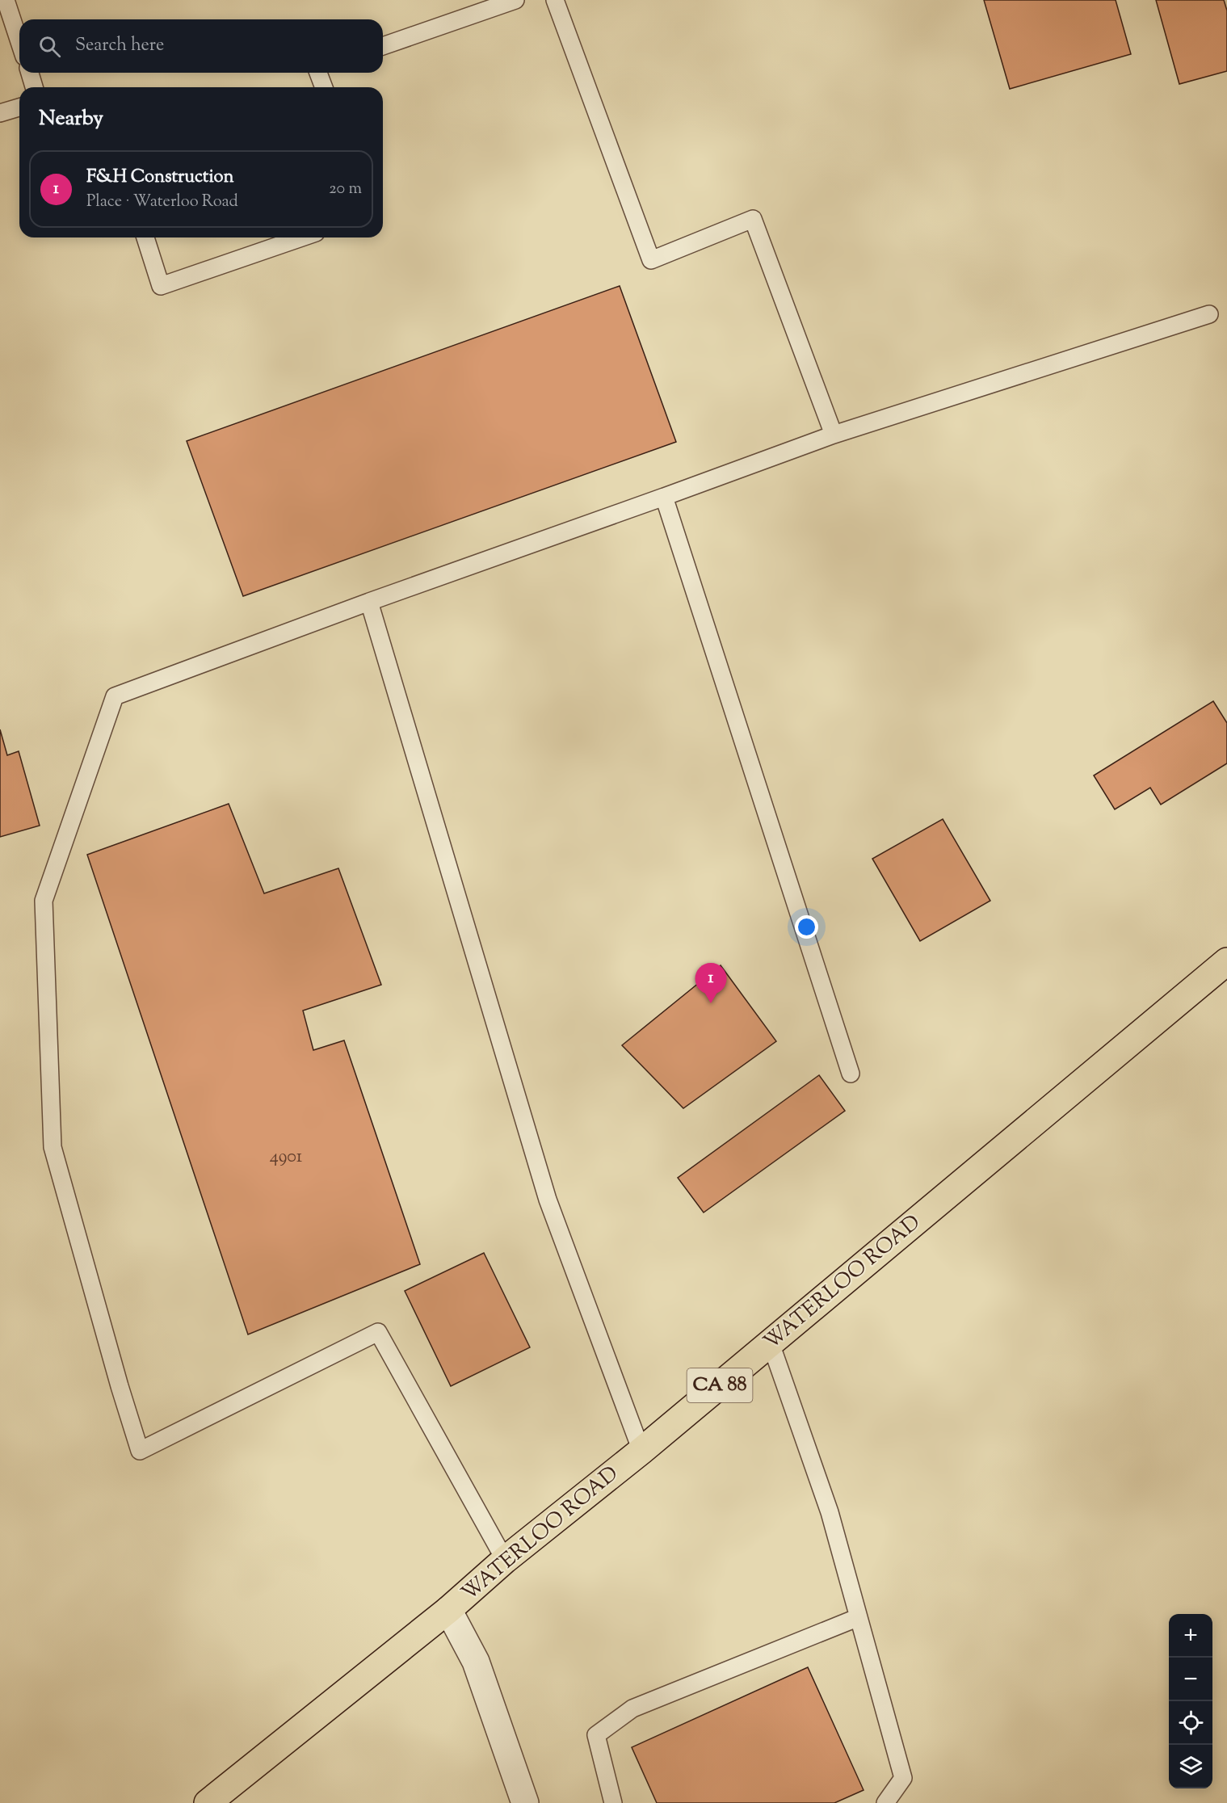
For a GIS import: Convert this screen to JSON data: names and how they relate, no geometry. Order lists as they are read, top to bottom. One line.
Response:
{"streets":{"main road":["WATERLOO ROAD","CA 88"]},"house_numbers":["4901"],"page":{"search":"Search here","heading":"Nearby","list":[{"mark":"1","name":"F&H Construction","note":"Place · Waterloo Road","value":"20 m"}],"pins":"1","map_buttons":["+","−"]}}
